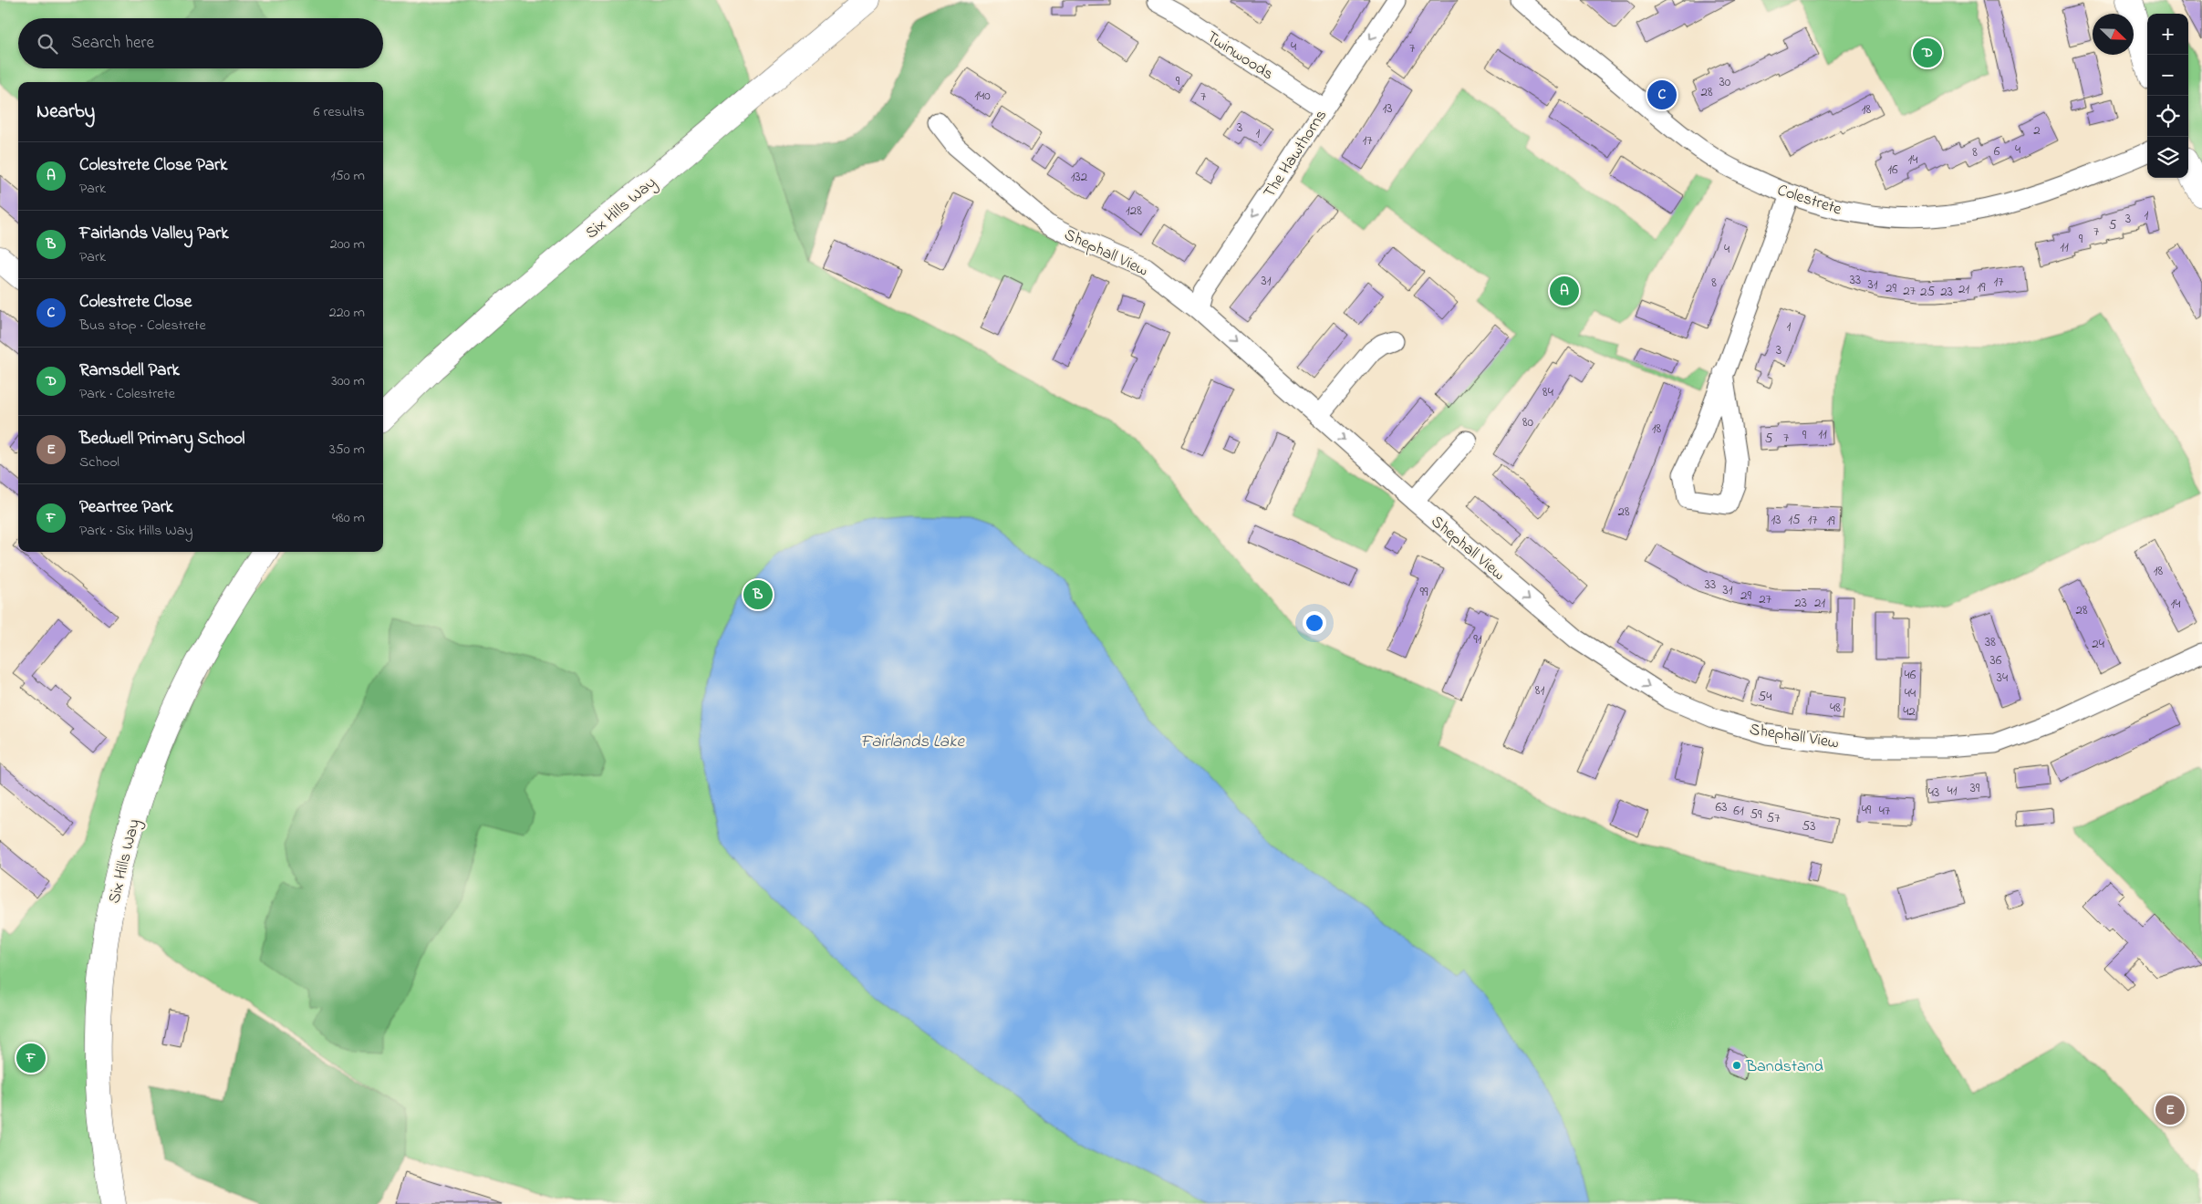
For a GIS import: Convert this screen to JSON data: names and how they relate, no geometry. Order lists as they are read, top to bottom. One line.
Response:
{"streets":{"street":["Twinwoods","The Hawthorns","Colestrete","Six Hills Way","Shephall View"]},"crossings":[["Twinwoods","The Hawthorns"],["The Hawthorns","Shephall View"]],"one_way":["The Hawthorns","Shephall View"],"water":["Fairlands Lake"],"places":["Bandstand"],"house_numbers":["4","7","9","30","28","140","7","13","18","3","2","1","17","4","6","8","14","16","132","128","1","3","5","7","9","11","4","33","31","17","8","31","19","29","21","27","25","23","1","3","84","80","18","11","9","7","5","28","13","15","17","19","18","33","31","99","29","27","23","21","14","28","91","38","24","36","46","34","81","44","54","48","42","39","41","43","63","49","61","47","59","57","53"],"north":"bottom right","page":{"map_buttons":["+","−"],"search":"Search here","pins":["D","C","A","B","F","E"],"heading":["Nearby","6 results"],"list":[{"mark":"A","name":"Colestrete Close Park","note":"Park","value":"150 m"},{"mark":"B","name":"Fairlands Valley Park","note":"Park","value":"200 m"},{"mark":"C","name":"Colestrete Close","note":"Bus stop · Colestrete","value":"220 m"},{"mark":"D","name":"Ramsdell Park","note":"Park · Colestrete","value":"300 m"},{"mark":"E","name":"Bedwell Primary School","note":"School","value":"350 m"},{"mark":"F","name":"Peartree Park","note":"Park · Six Hills Way","value":"480 m"}]}}
